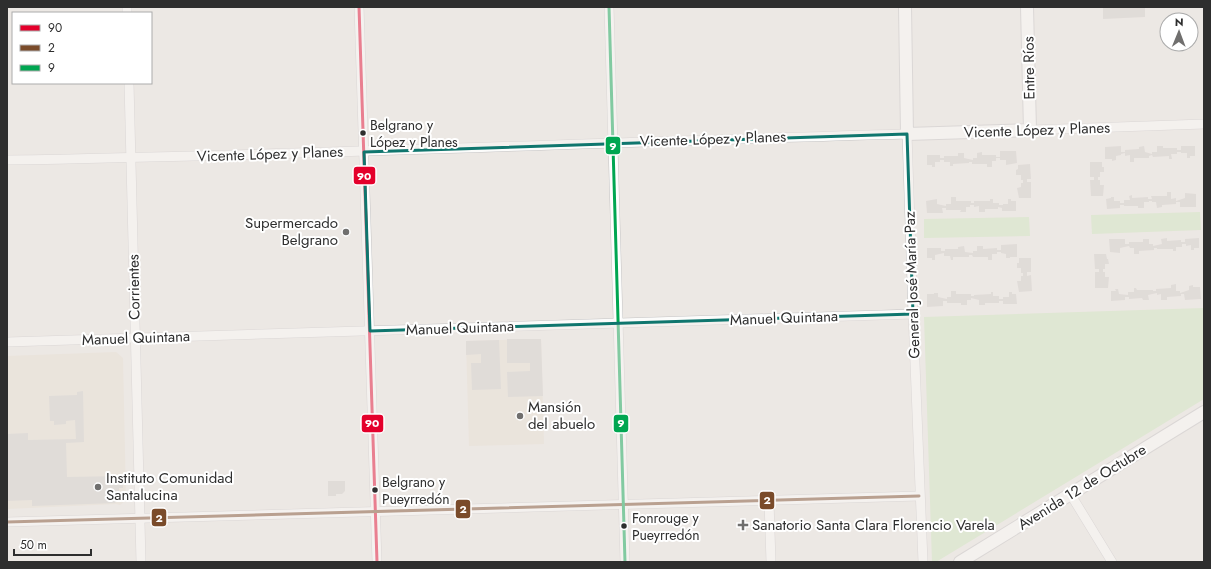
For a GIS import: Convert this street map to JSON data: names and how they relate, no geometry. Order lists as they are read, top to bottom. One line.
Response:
{"streets":{"street":["Entre Ríos","Vicente López y Planes","General José María Paz","Corrientes","Manuel Quintana","Avenida 12 de Octubre"]},"crossings":[["Entre Ríos","Vicente López y Planes"],["Vicente López y Planes","General José María Paz"],["Vicente López y Planes","Corrientes"],["General José María Paz","Manuel Quintana"],["Corrientes","Manuel Quintana"]],"places":{"other":["Belgrano y López y Planes","Supermercado Belgrano","Mansión del abuelo","Instituto Comunidad Santalucina","Belgrano y Pueyrredón","Fonrouge y Pueyrredón"],"health":["Sanatorio Santa Clara Florencio Varela"]},"lines":["transit line 90","transit line 9","transit line 2"],"legend":["90","2","9"],"scale_bar":"50 m","north":"top"}
